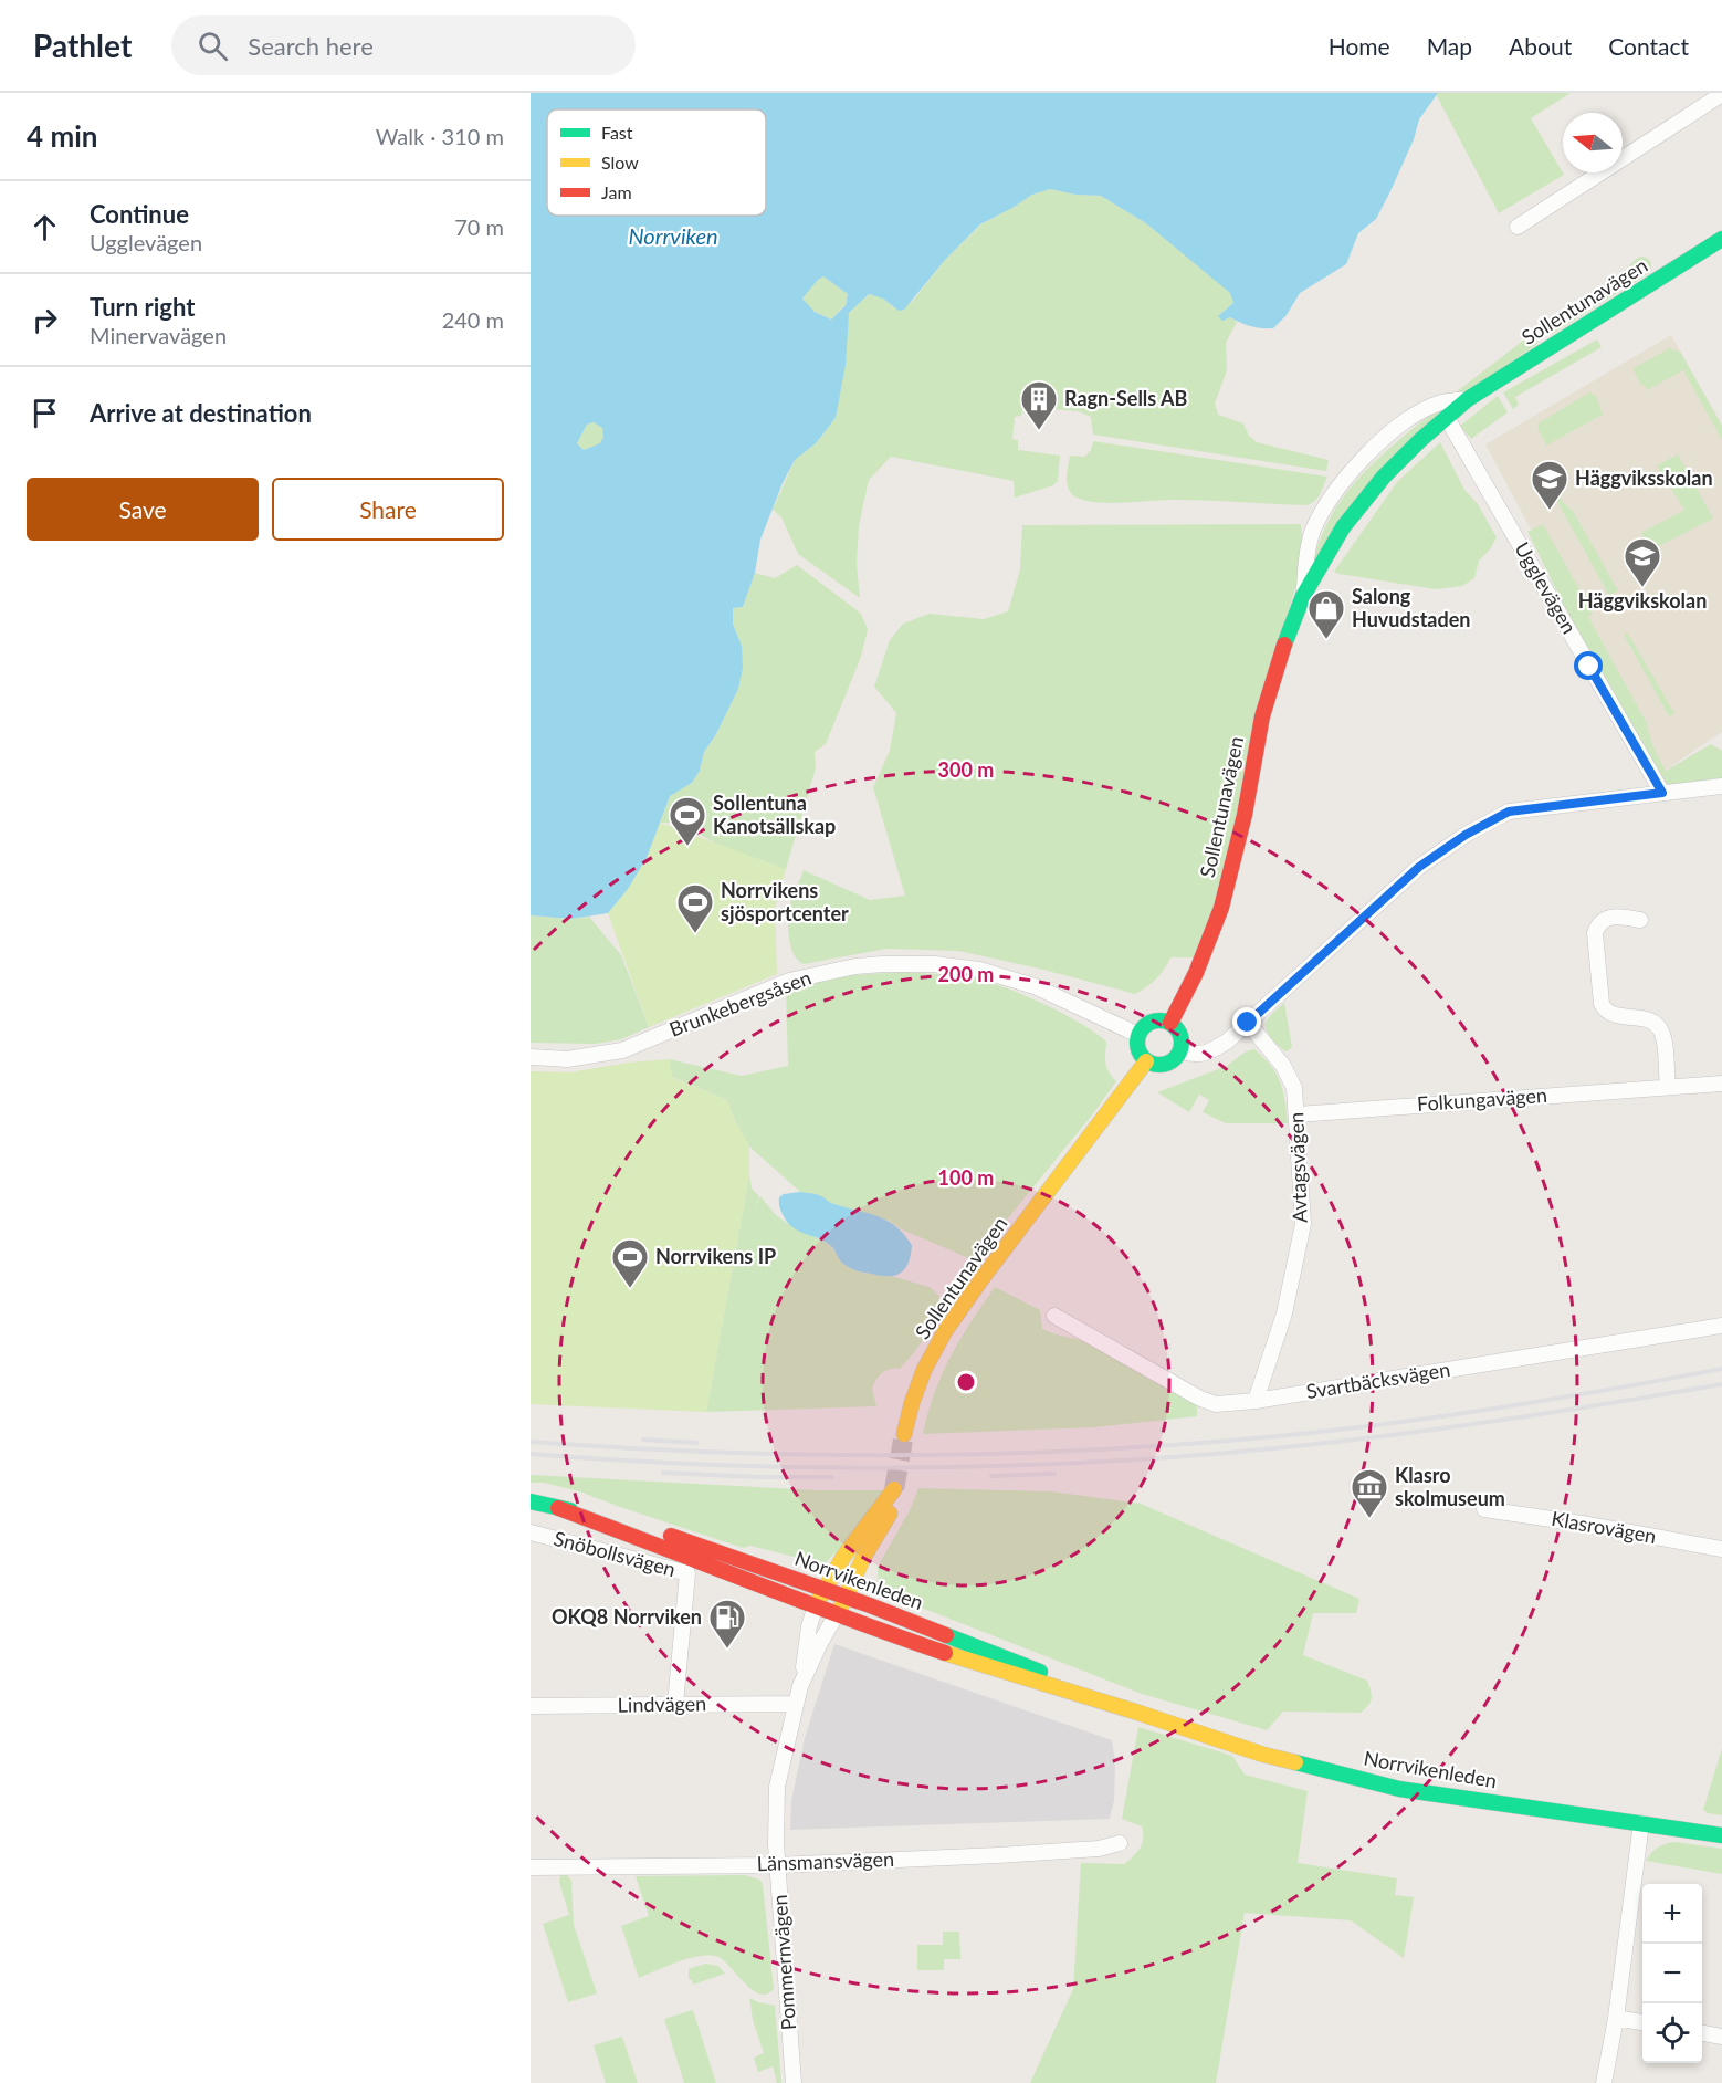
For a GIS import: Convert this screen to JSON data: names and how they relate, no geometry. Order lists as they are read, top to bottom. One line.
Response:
{"streets":{"main road":["Sollentunavägen","Norrvikenleden"],"street":["Ugglevägen","Brunkebergsåsen","Folkungavägen","Avtagsvägen","Svartbäcksvägen","Klasrovägen","Snöbollsvägen","Lindvägen","Länsmansvägen","Pommernvägen"]},"crossings":[["Sollentunavägen","Ugglevägen"],["Sollentunavägen","Brunkebergsåsen"],["Folkungavägen","Avtagsvägen"],["Avtagsvägen","Svartbäcksvägen"],["Snöbollsvägen","Lindvägen"],["Norrvikenleden","Pommernvägen"],["Lindvägen","Pommernvägen"],["Länsmansvägen","Pommernvägen"]],"water":["Norrviken"],"places":{"building":["Ragn-Sells AB"],"school or university":["Häggviksskolan","Häggvikskolan"],"shop":["Salong Huvudstaden"],"sports":["Sollentuna Kanotsällskap","Norrvikens sjösportcenter","Norrvikens IP"],"museum":["Klasro skolmuseum"],"fuel station":["OKQ8 Norrviken"]},"legend":["Fast","Slow","Jam"],"north":"left","page":{"header":"Pathlet","search":"Search here","nav":["Home","Map","About","Contact"],"heading":["4 min","Walk · 310 m"],"list":[["Continue","Ugglevägen","70 m"],["Turn right","Minervavägen","240 m"],"Arrive at destination"],"buttons":["Save","Share"],"map_buttons":["+","−"]},"rings":["300 m","200 m","100 m"]}
